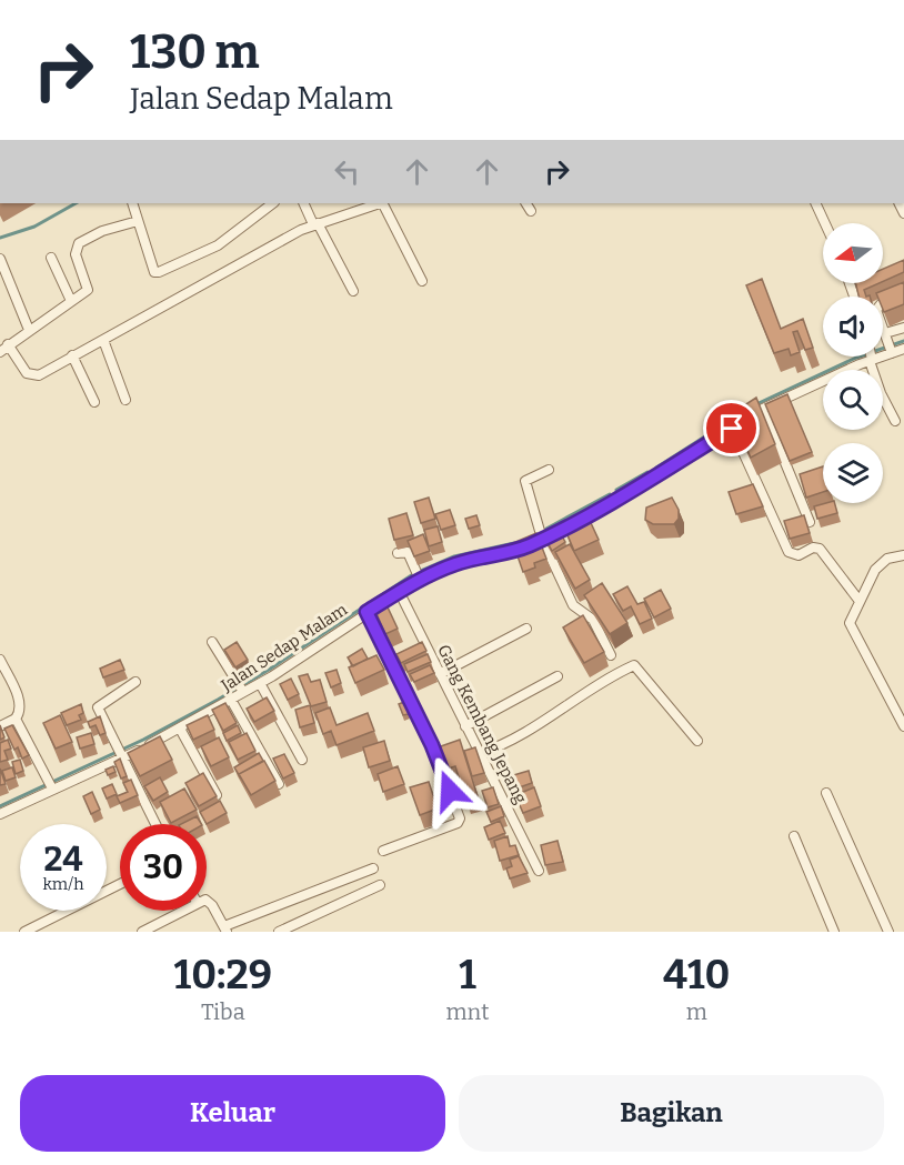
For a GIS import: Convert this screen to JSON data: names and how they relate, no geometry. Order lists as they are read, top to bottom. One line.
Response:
{"streets":{"street":["Jalan Sedap Malam","Gang Kembang Jepang"]},"crossings":[["Jalan Sedap Malam","Gang Kembang Jepang"]],"north":"left","page":{"turn":["130 m","Jalan Sedap Malam"],"speed":"24 km/h","limit":"30","eta":["10:29","Tiba","1","mnt","410","m"],"buttons":["Keluar","Bagikan"]}}
